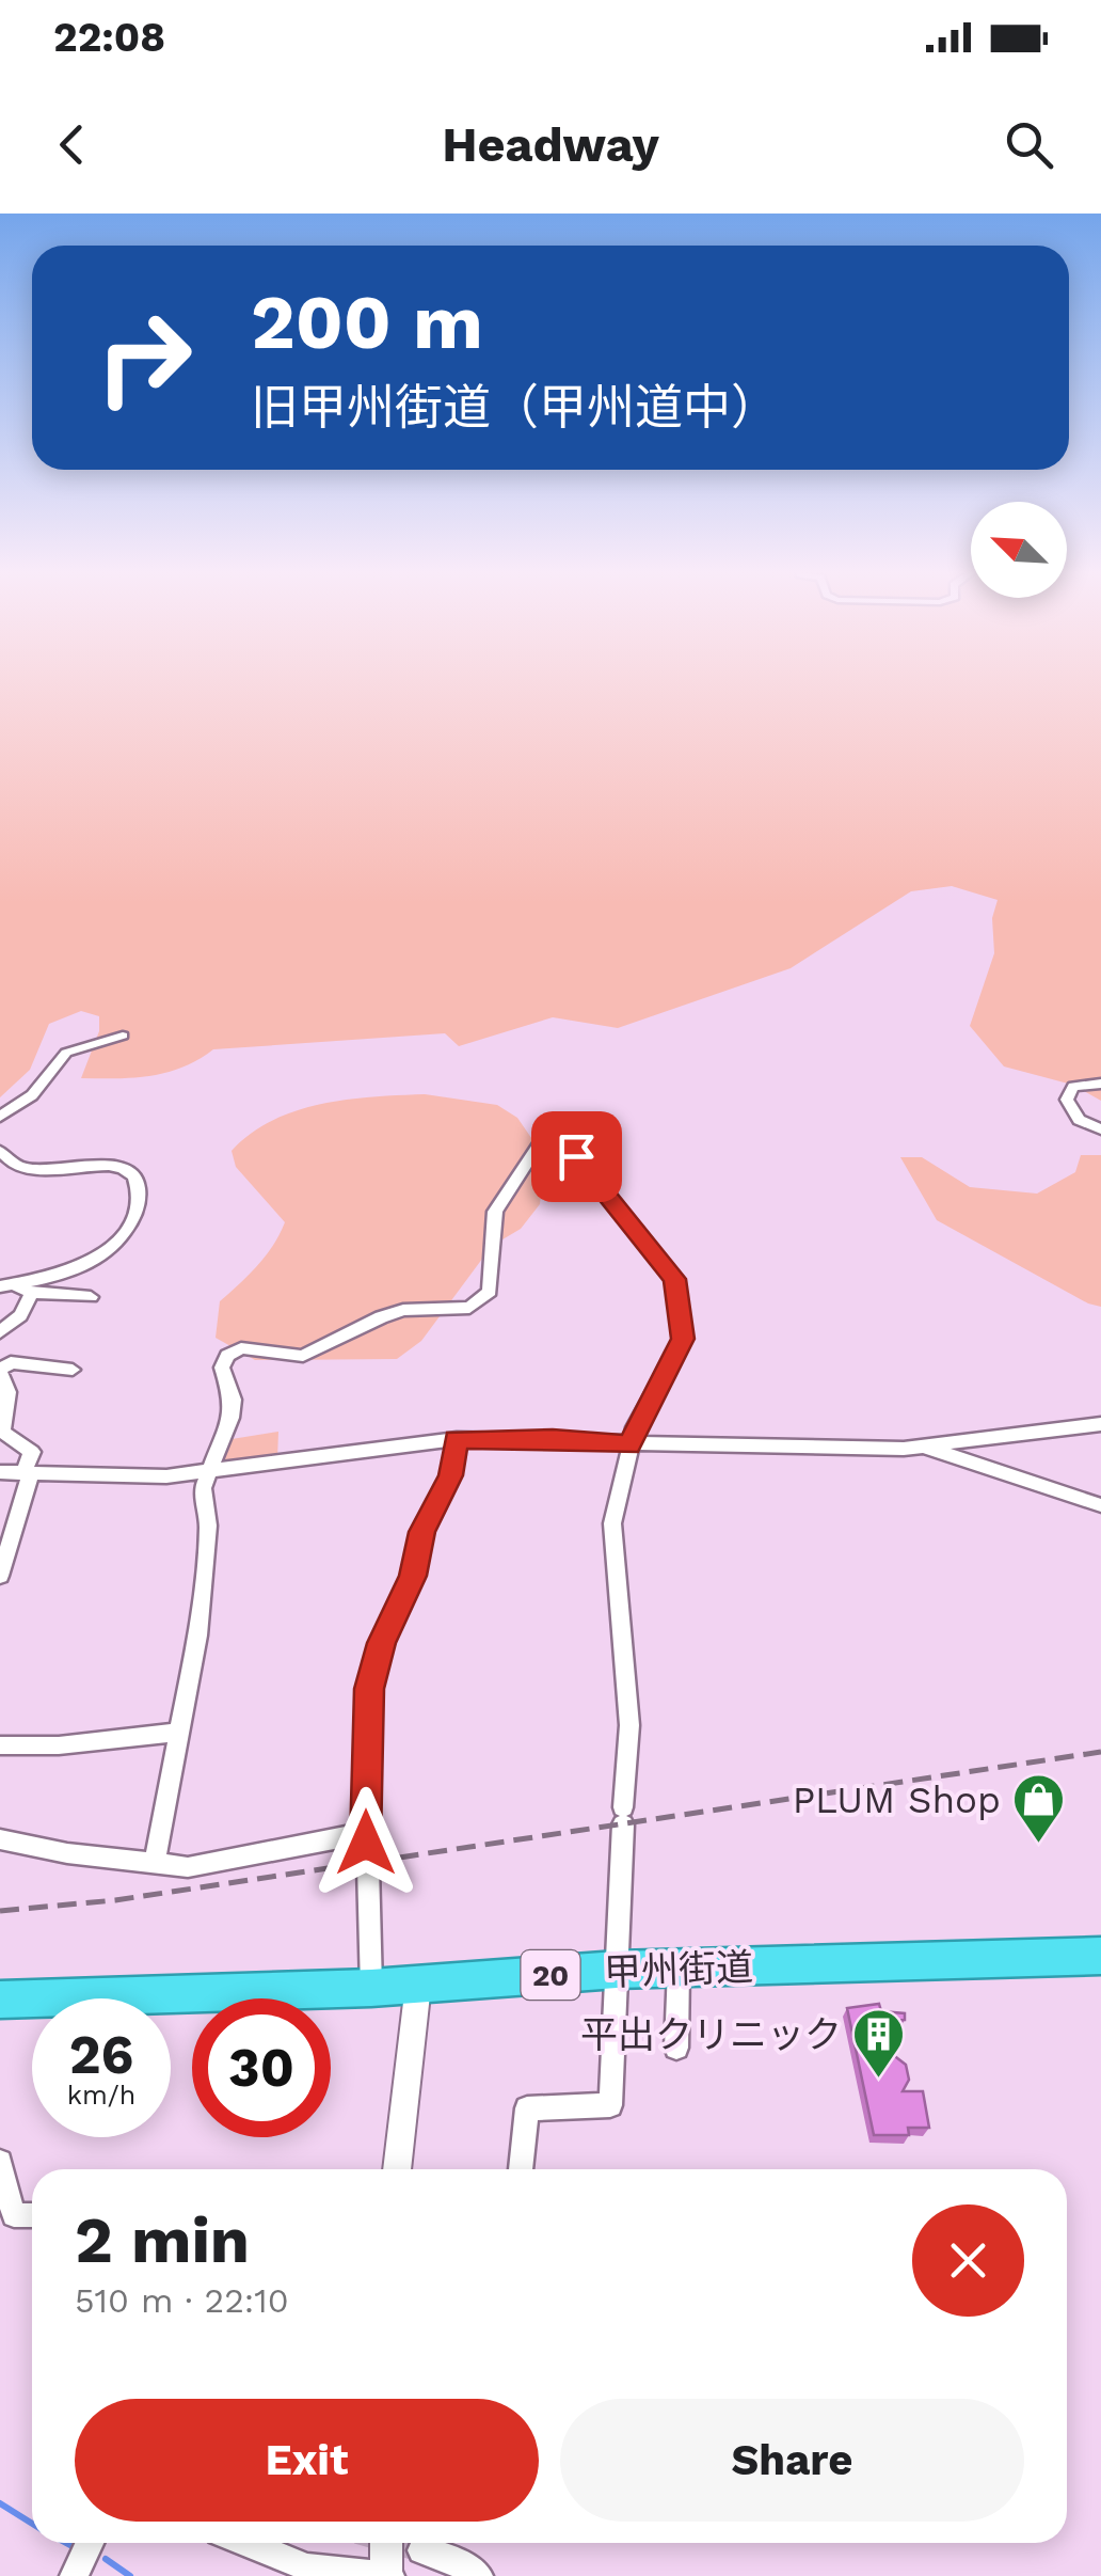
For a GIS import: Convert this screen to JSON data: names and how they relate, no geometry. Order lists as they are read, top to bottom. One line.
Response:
{"streets":{"highway":["甲州街道","20"]},"places":{"shop":["PLUM Shop"],"building":["平出クリニック"]},"north":"top left","page":{"status":"22:08","header":"Headway","turn":["200 m","旧甲州街道（甲州道中）"],"speed":"26 km/h","limit":"30","heading":["2 min","510 m · 22:10"],"buttons":["Exit","Share"]}}
